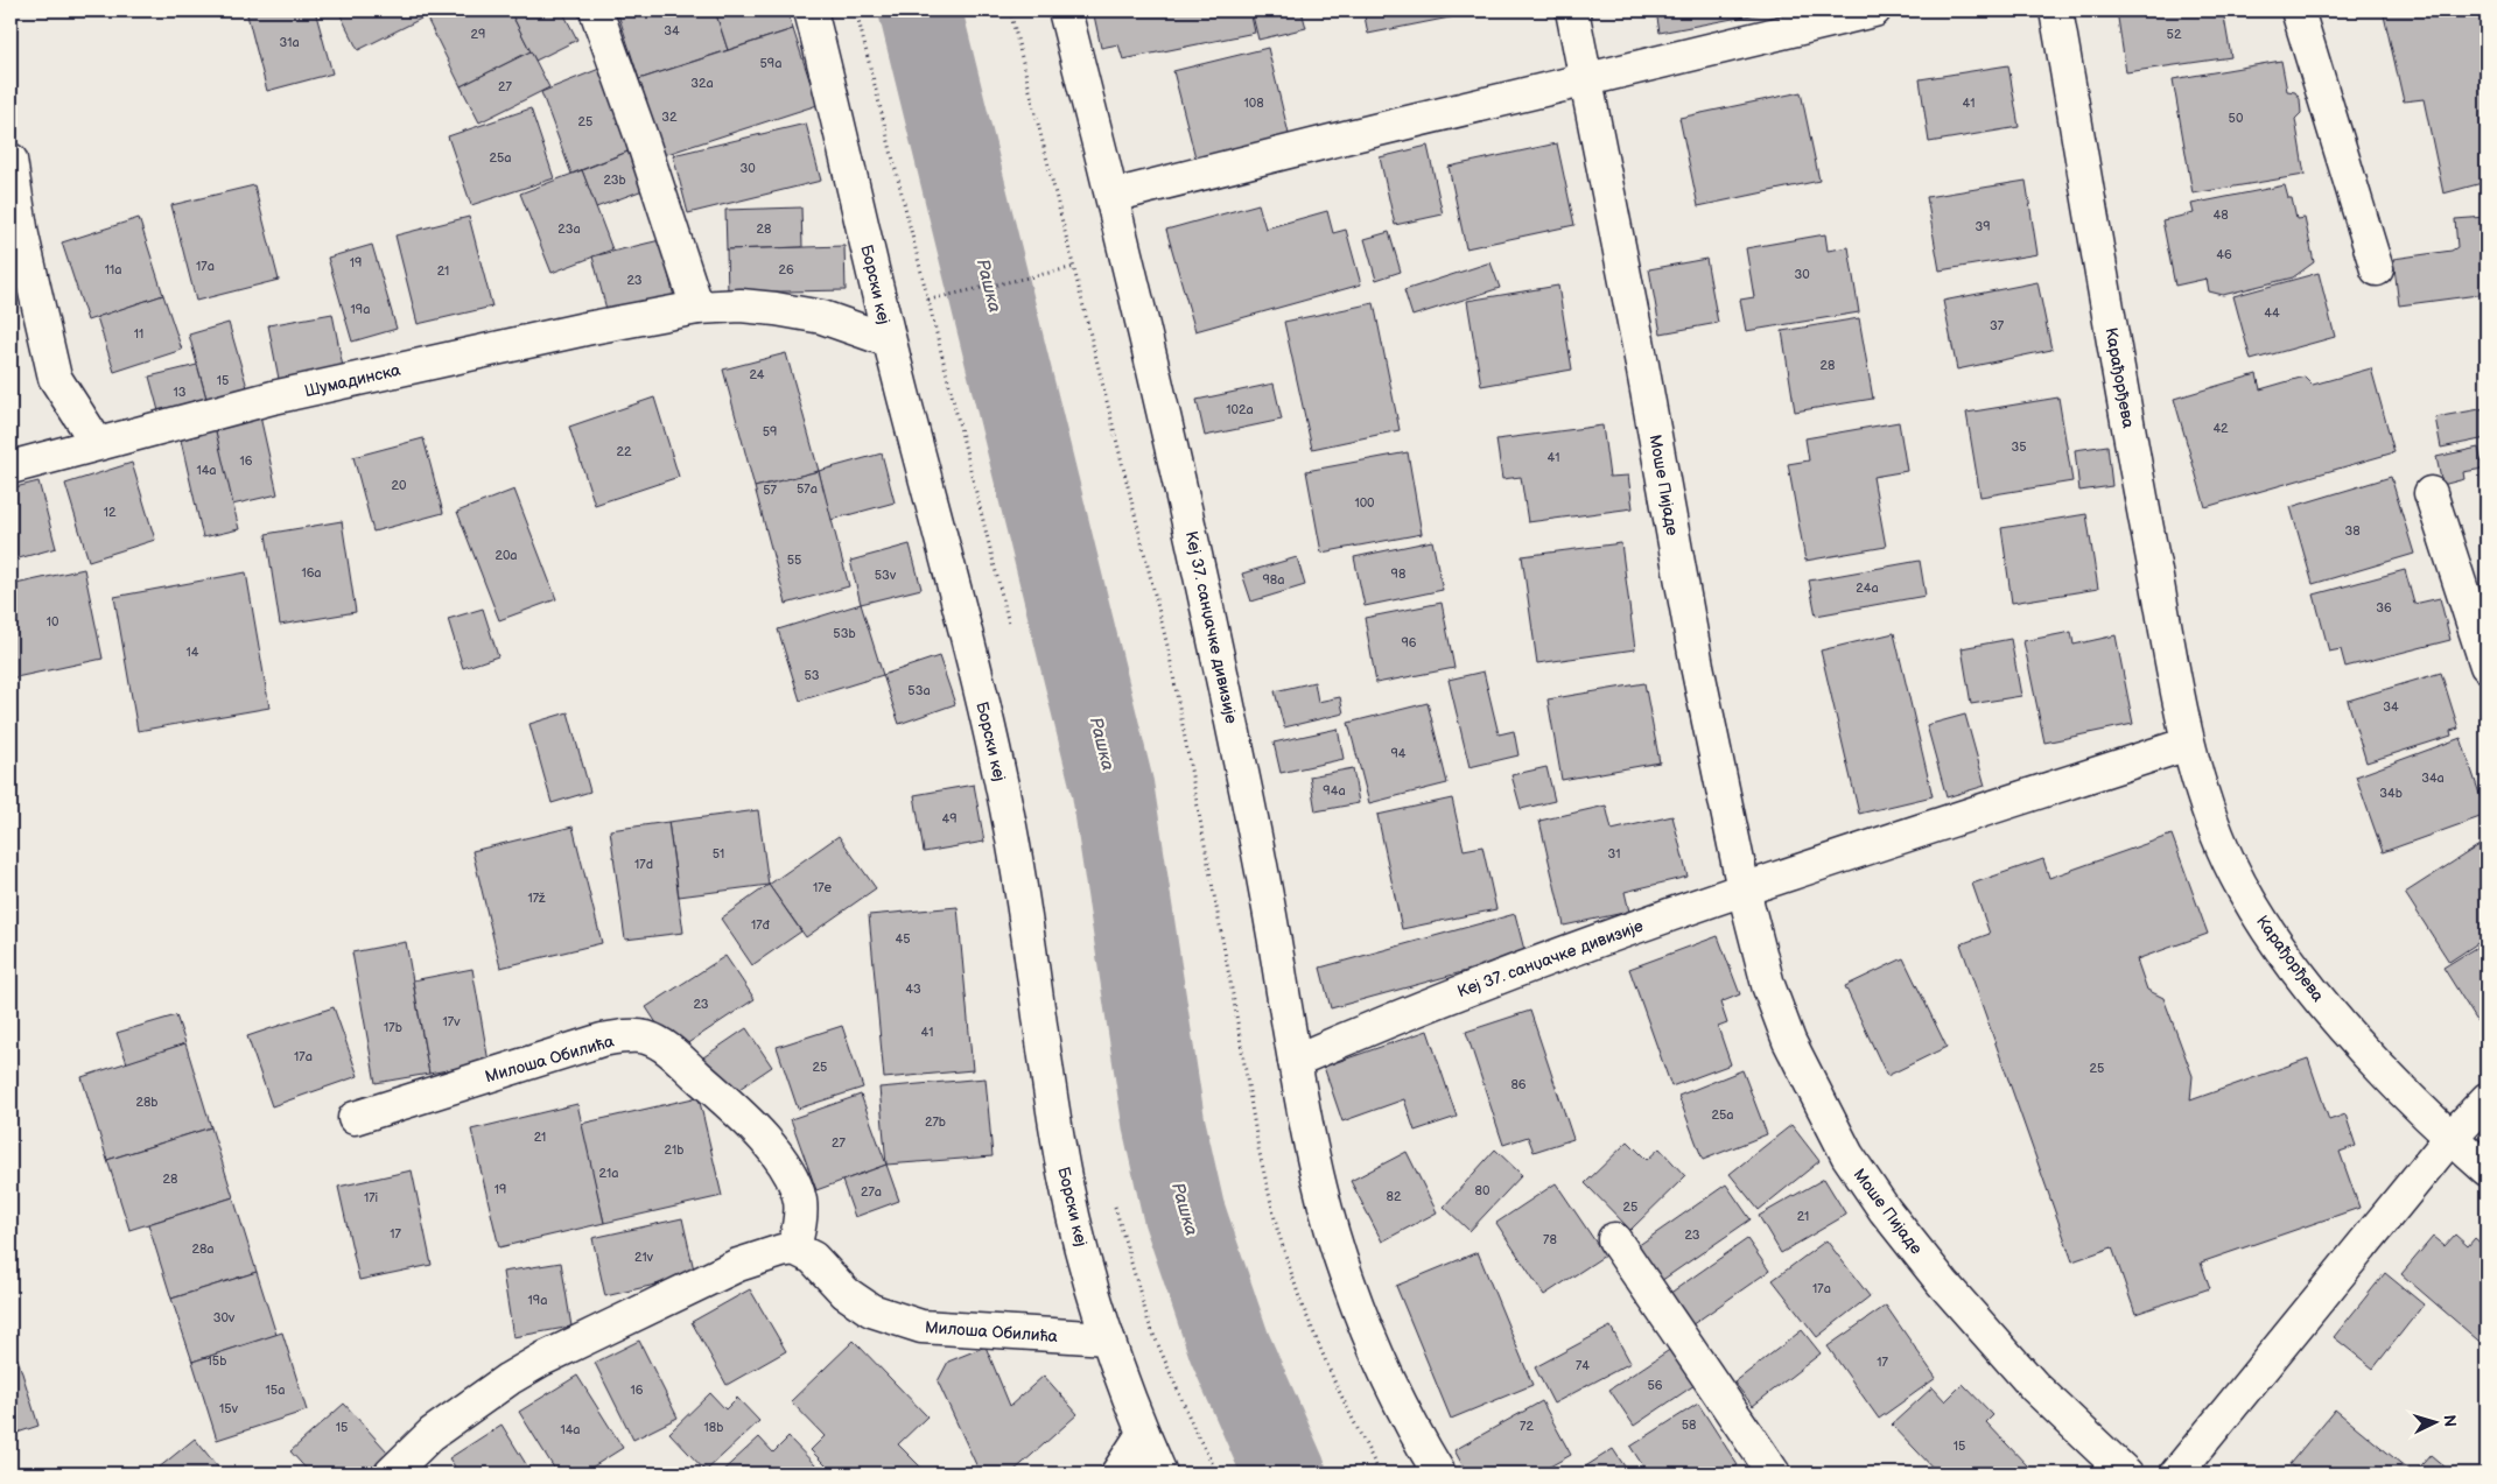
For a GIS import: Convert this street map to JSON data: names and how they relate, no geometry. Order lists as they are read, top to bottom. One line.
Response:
{"streets":{"street":["Борски кеј","Карађорђева","Шумадинска","Моше Пијаде","Кеј 37. санџачке дивизије","Милоша Обилића"]},"crossings":[["Борски кеј","Шумадинска"],["Борски кеј","Милоша Обилића"],["Моше Пијаде","Кеј 37. санџачке дивизије"]],"water":["Рашка"],"house_numbers":["34","29","52","31a","59a","32a","27","108","41","32","50","25","25a","30","23b","48","39","23a","28","46","19","17a","11a","26","21","30","23","19a","44","37","11","28","24","15","13","102a","42","59","35","22","41","16","14a","20","57a","57","100","12","38","20a","55","16a","98","53v","98a","24a","36","10","53b","96","14","53","53a","34","94","34a","94a","34b","49","51","31","17d","17e","17ž","17đ","45","43","23","17v","17b","41","17a","25","25","86","28b","25a","27b","21","27","21b","21a","28","19","80","27a","82","17i","25","21","17","23","78","28a","21v","17a","19a","30v","15b","17","74","56","15a","16","15v","58","72","15","18b","14a","15"],"north":"right"}
